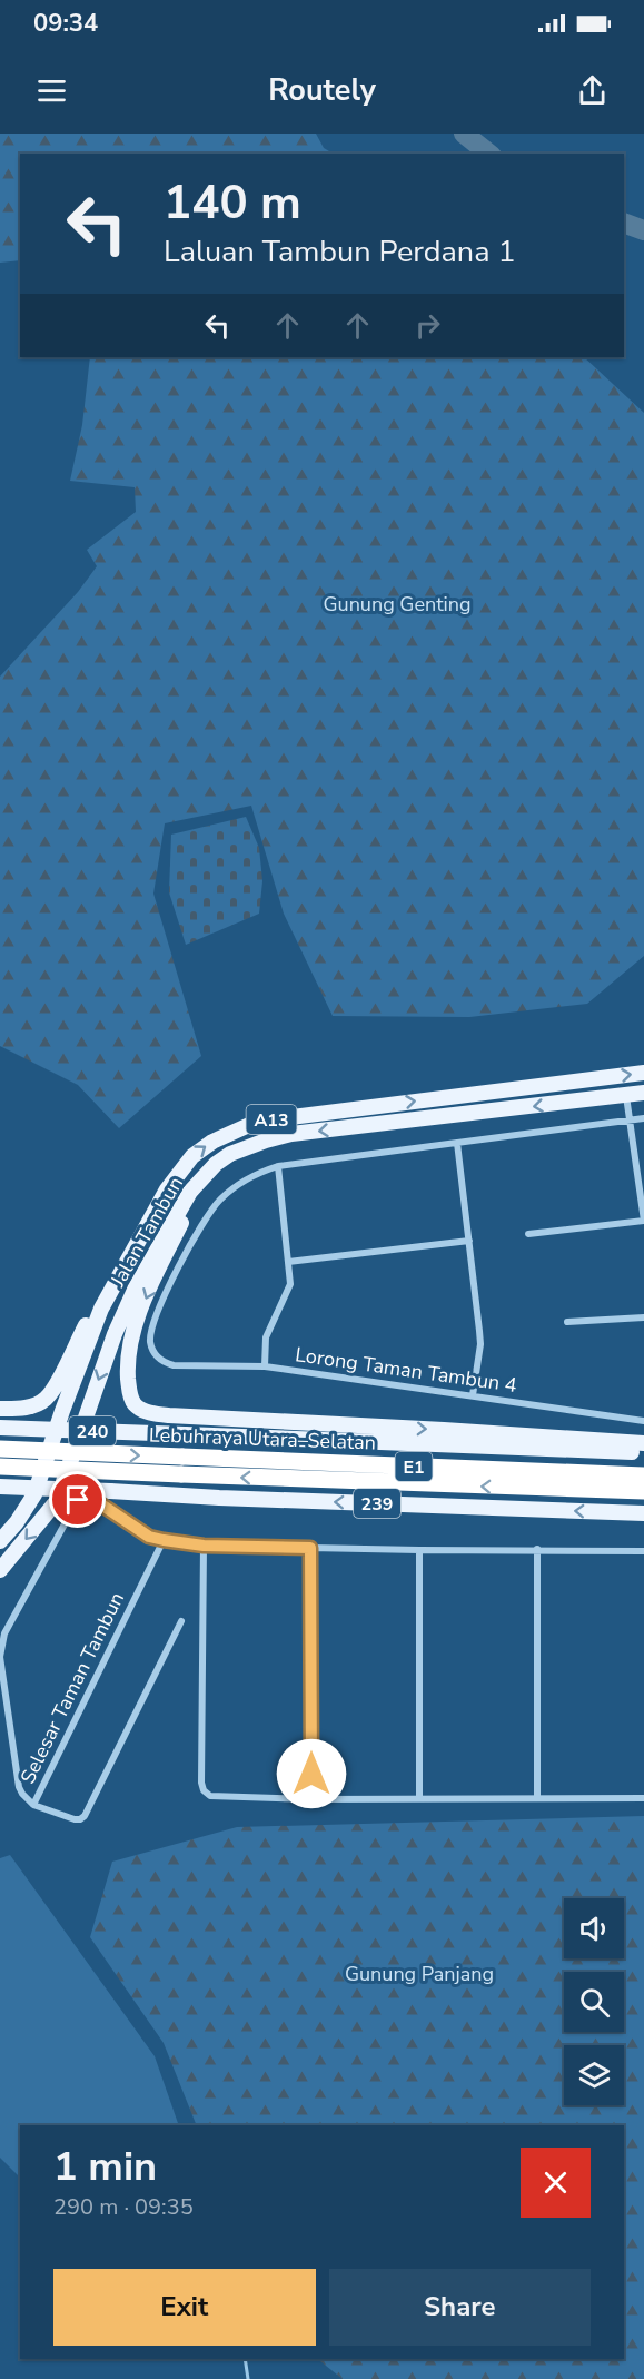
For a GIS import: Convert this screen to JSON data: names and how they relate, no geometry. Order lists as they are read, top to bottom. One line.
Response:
{"streets":{"highway":["Lebuhraya Utara–Selatan","E1"],"main road":["A13","Jalan Tambun","240","239"],"street":["Lorong Taman Tambun 4","Selesar Taman Tambun"]},"parks":["Gunung Genting","Gunung Panjang"],"page":{"status":"09:34","header":"Routely","turn":["140 m","Laluan Tambun Perdana 1"],"heading":["1 min","290 m · 09:35"],"buttons":["Exit","Share"]}}
